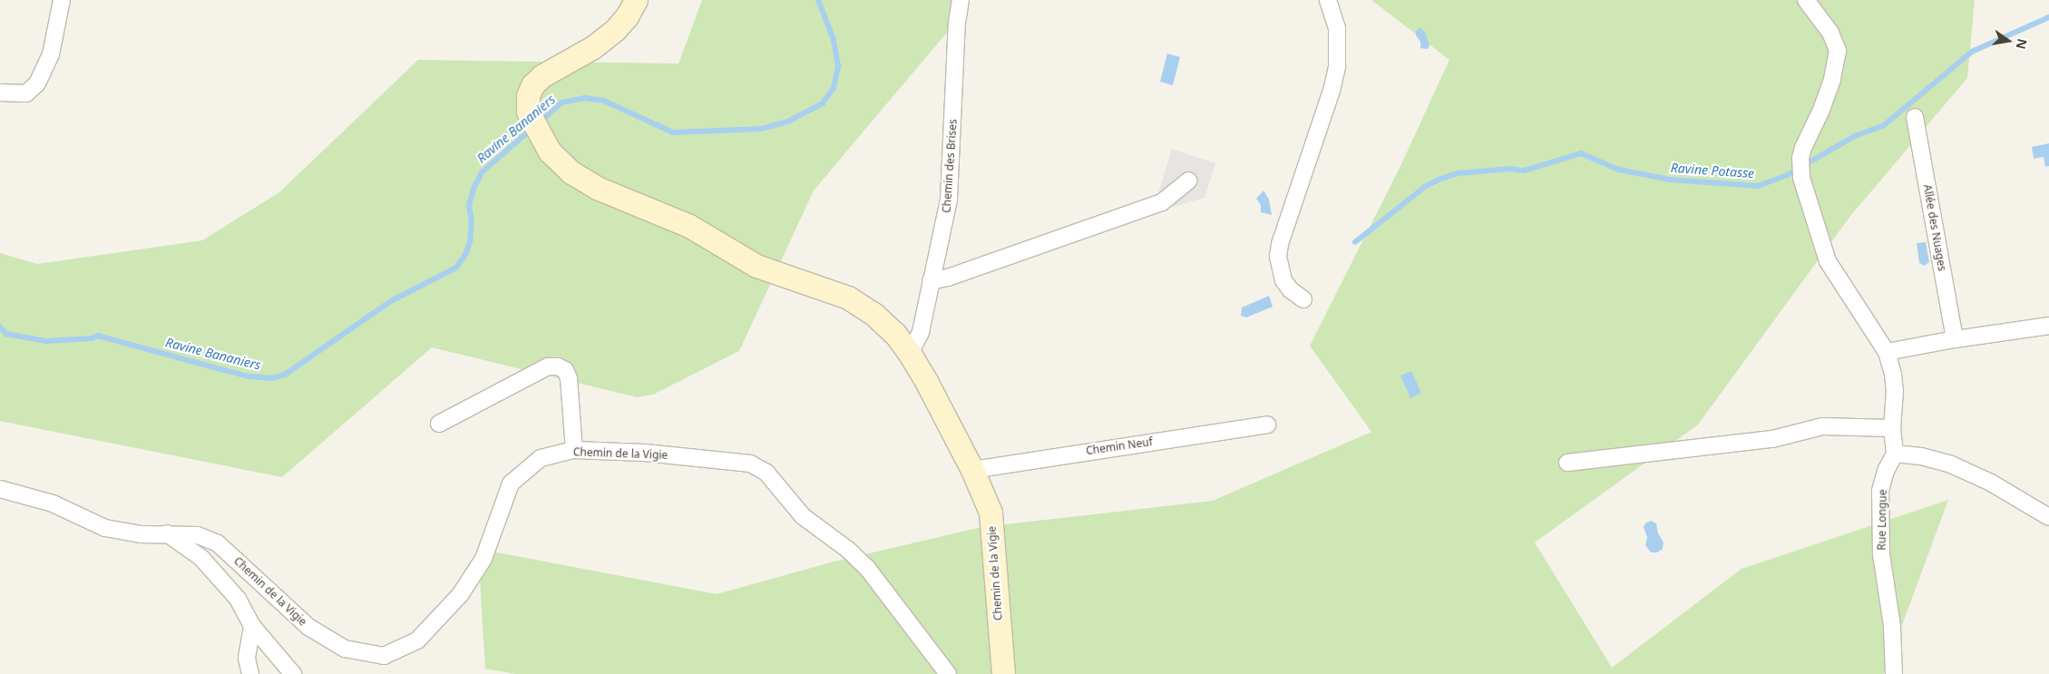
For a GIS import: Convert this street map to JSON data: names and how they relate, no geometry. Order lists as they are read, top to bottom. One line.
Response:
{"streets":{"street":["Chemin des Brises","Allée des Nuages","Chemin Neuf","Chemin de la Vigie","Rue Longue"]},"crossings":[["Chemin des Brises","Chemin de la Vigie"],["Chemin Neuf","Chemin de la Vigie"]],"water":["Ravine Bananiers","Ravine Potasse"],"north":"right"}
